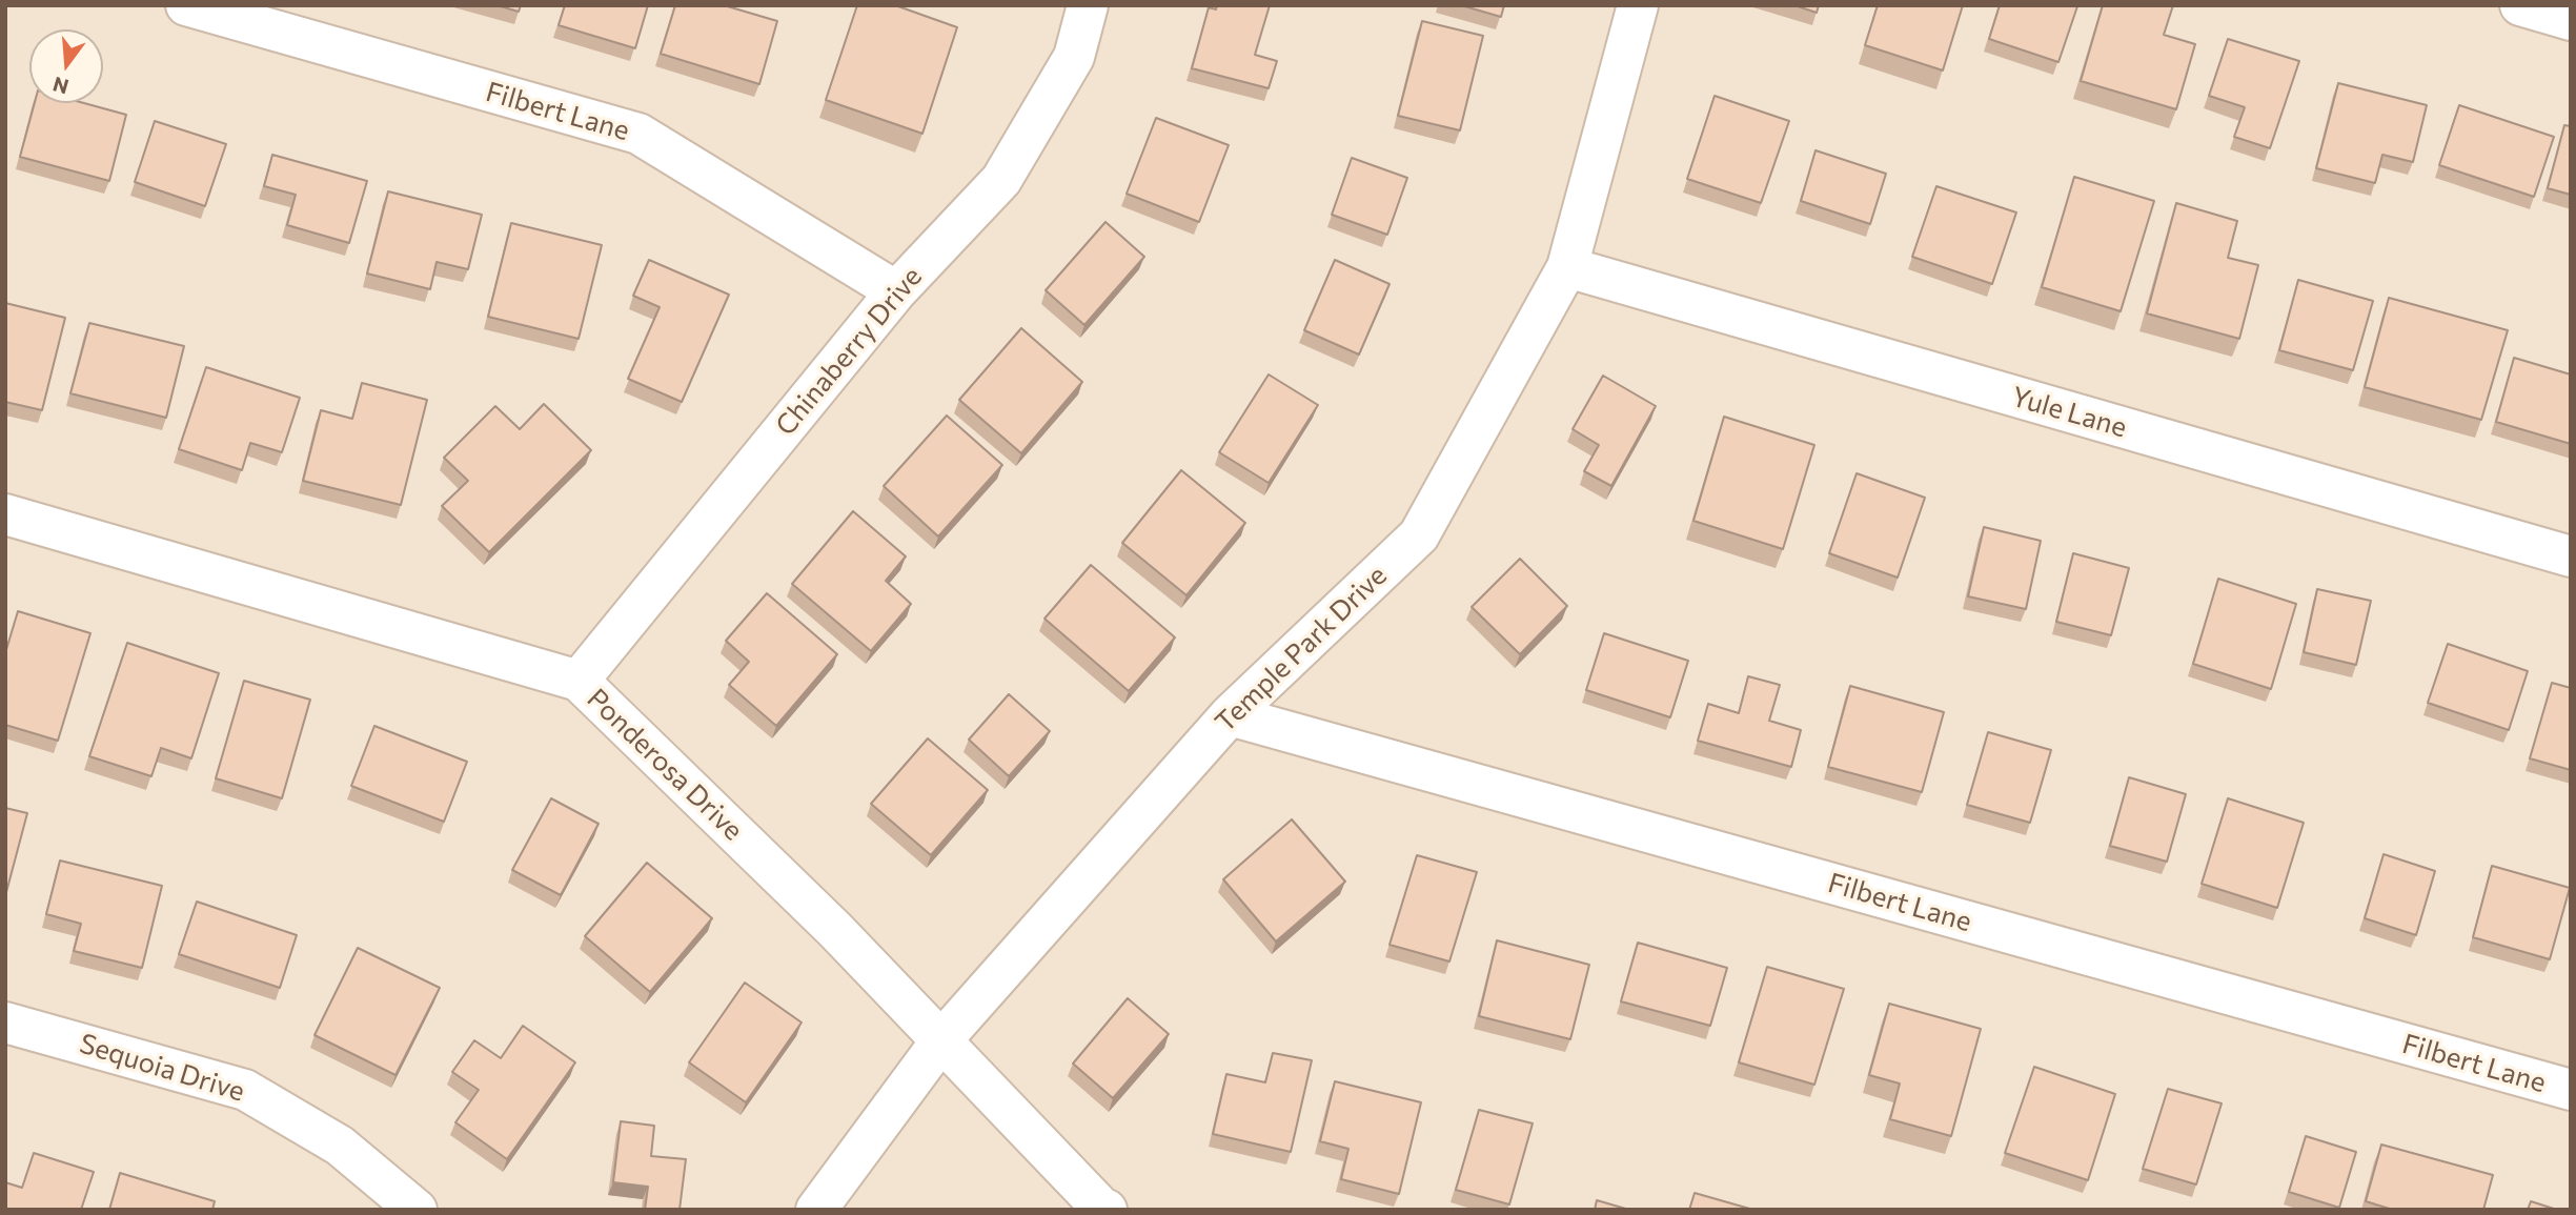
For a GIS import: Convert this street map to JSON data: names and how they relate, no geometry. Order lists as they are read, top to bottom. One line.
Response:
{"streets":{"street":["Filbert Lane","Chinaberry Drive","Yule Lane","Temple Park Drive","Ponderosa Drive","Sequoia Drive"]},"crossings":[["Filbert Lane","Chinaberry Drive"],["Filbert Lane","Temple Park Drive"],["Chinaberry Drive","Ponderosa Drive"],["Yule Lane","Temple Park Drive"],["Temple Park Drive","Ponderosa Drive"]],"north":"bottom"}
